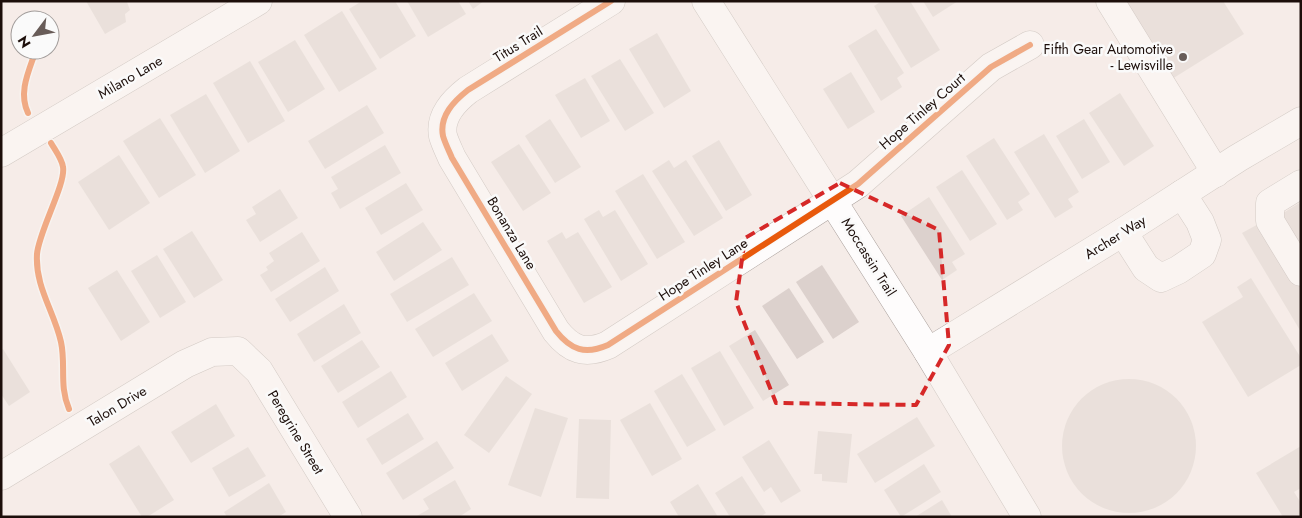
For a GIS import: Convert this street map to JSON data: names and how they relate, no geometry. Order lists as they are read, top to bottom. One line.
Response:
{"streets":{"street":["Titus Trail","Milano Lane","Hope Tinley Court","Bonanza Lane","Archer Way","Moccassin Trail","Hope Tinley Lane","Talon Drive","Peregrine Street"]},"crossings":[["Titus Trail","Bonanza Lane"],["Hope Tinley Court","Moccassin Trail"],["Hope Tinley Court","Hope Tinley Lane"],["Bonanza Lane","Hope Tinley Lane"],["Archer Way","Moccassin Trail"],["Moccassin Trail","Hope Tinley Lane"],["Talon Drive","Peregrine Street"]],"places":["Fifth Gear Automotive - Lewisville"],"north":"bottom left"}
